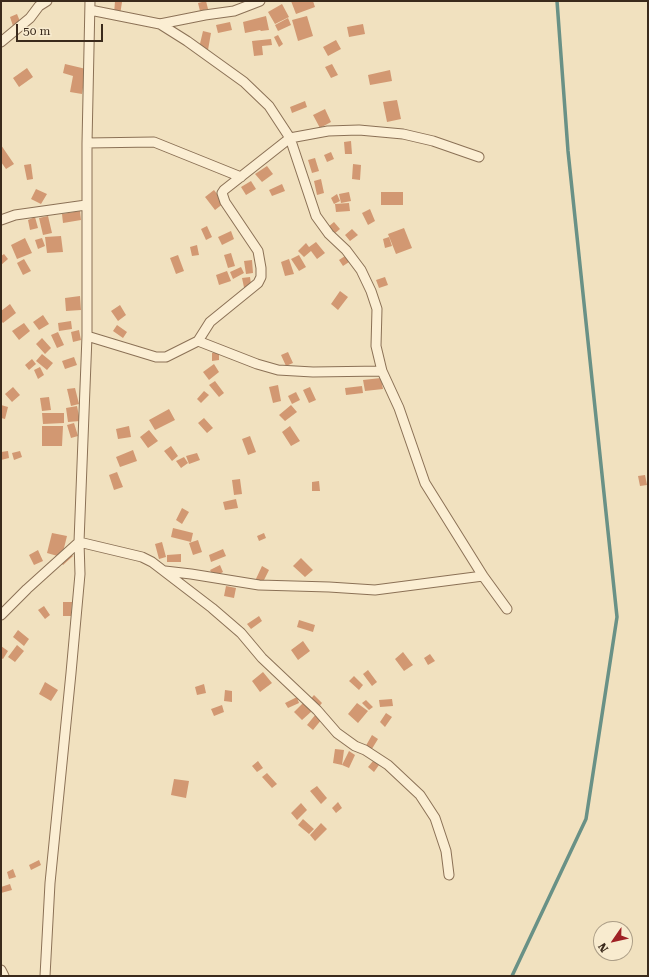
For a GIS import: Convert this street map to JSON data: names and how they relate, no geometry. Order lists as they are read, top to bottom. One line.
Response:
{"scale_bar":"50 m","north":"bottom left"}
